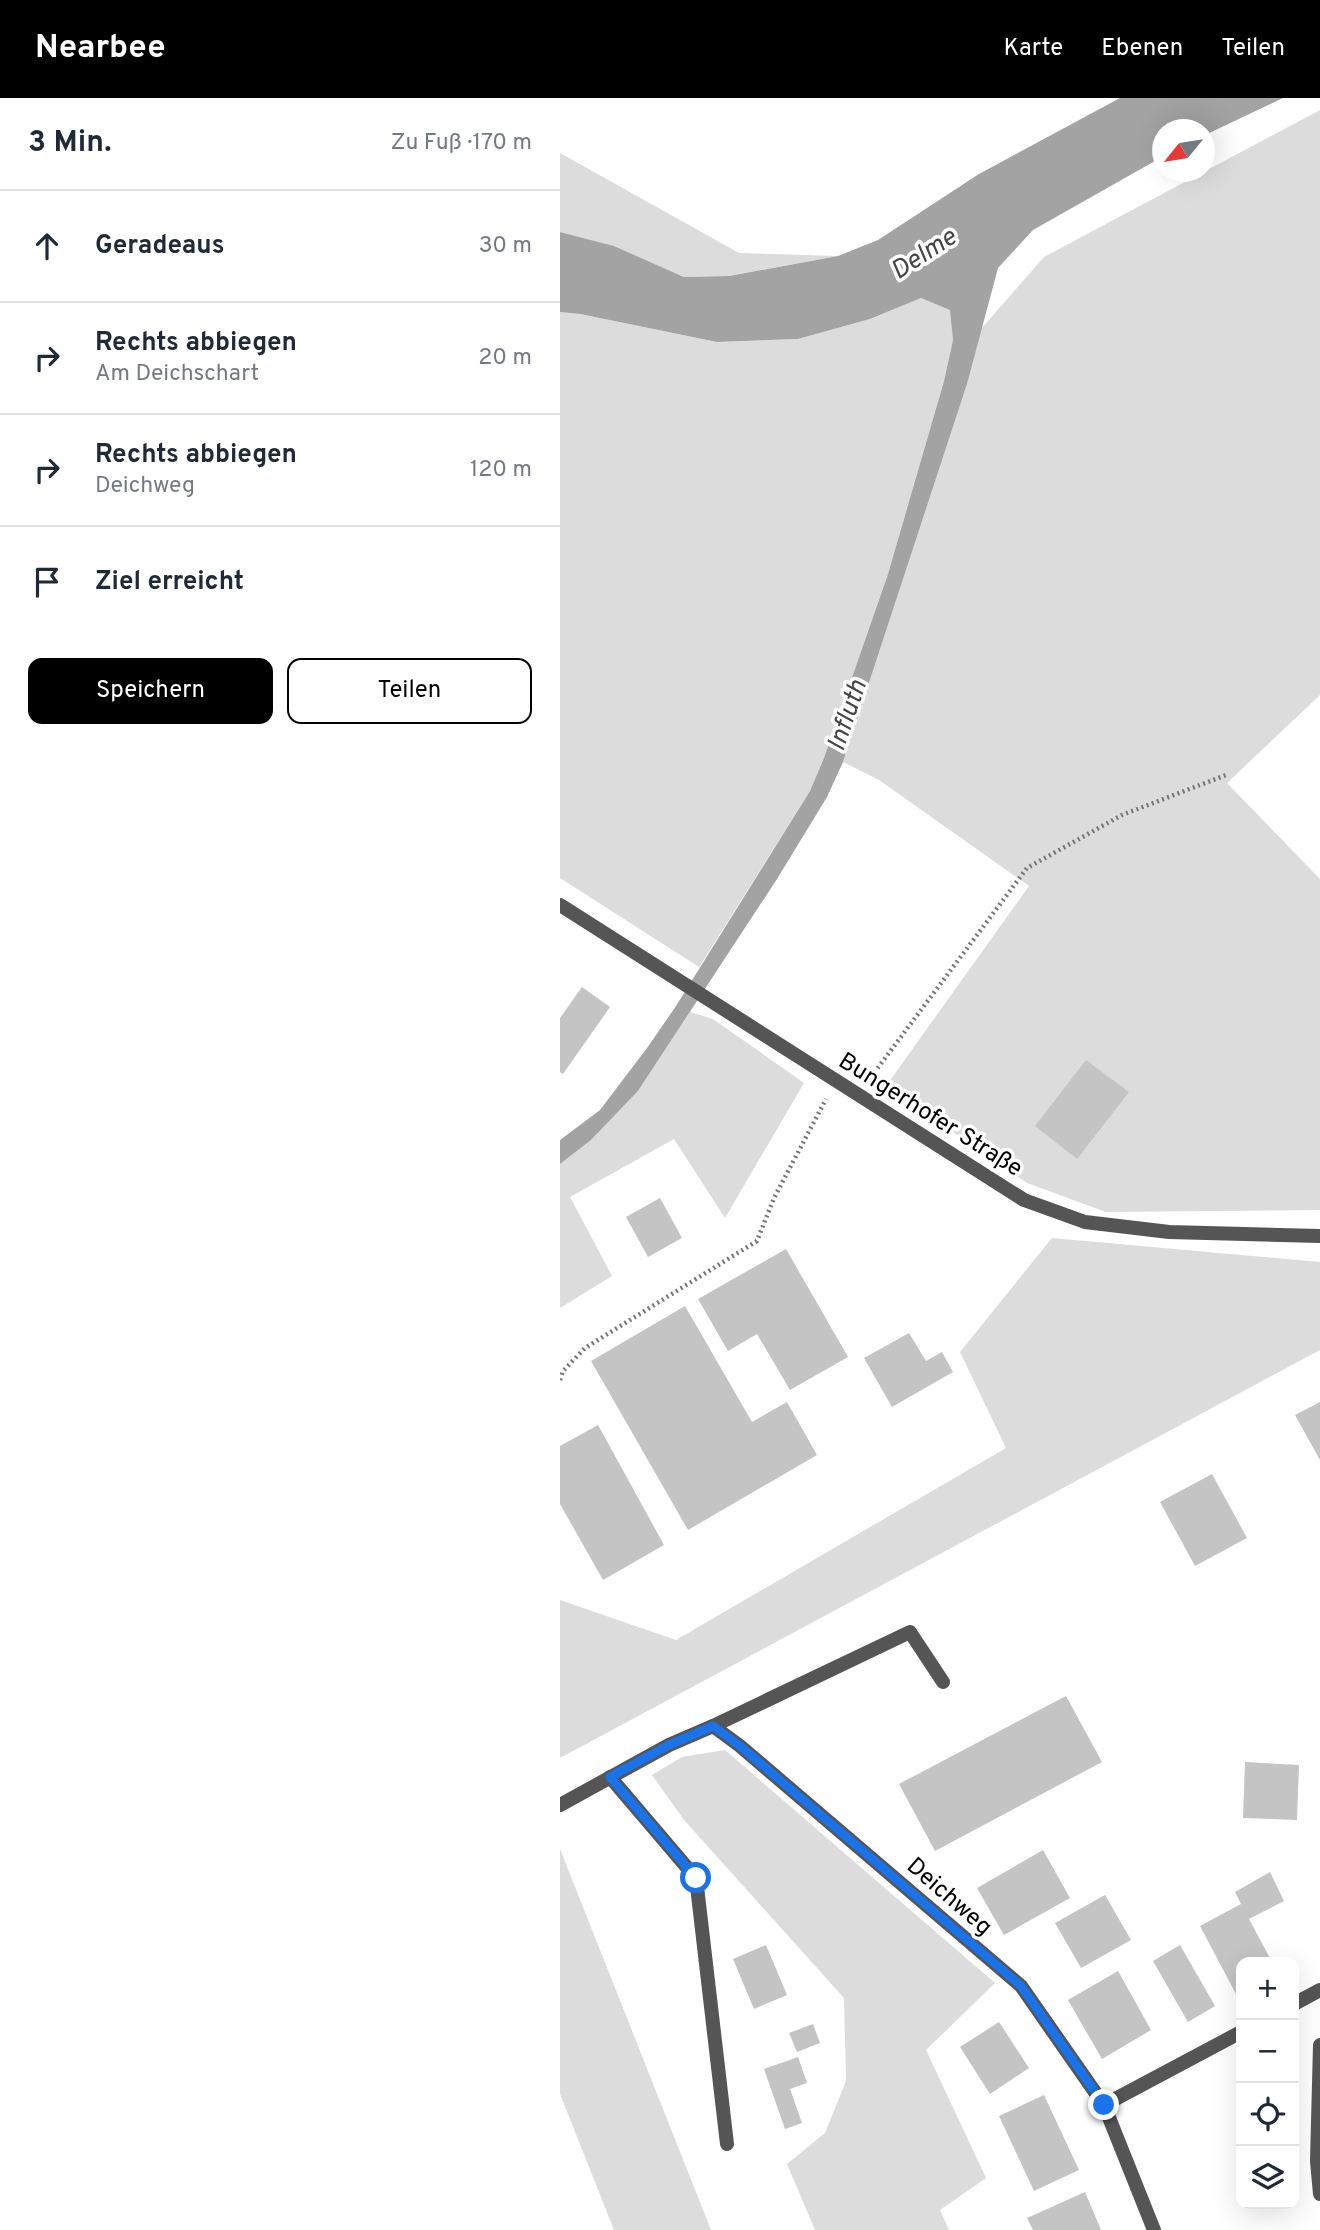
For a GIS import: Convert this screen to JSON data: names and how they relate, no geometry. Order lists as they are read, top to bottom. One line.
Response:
{"streets":{"street":["Bungerhofer Straße","Deichweg"]},"water":["Delme","Influth"],"north":"bottom left","page":{"header":"Nearbee","nav":["Karte","Ebenen","Teilen"],"heading":["3 Min.","Zu Fuß · 170 m"],"list":[["Geradeaus","30 m"],["Rechts abbiegen","Am Deichschart","20 m"],["Rechts abbiegen","Deichweg","120 m"],"Ziel erreicht"],"buttons":["Speichern","Teilen"],"map_buttons":["+","−"]}}
